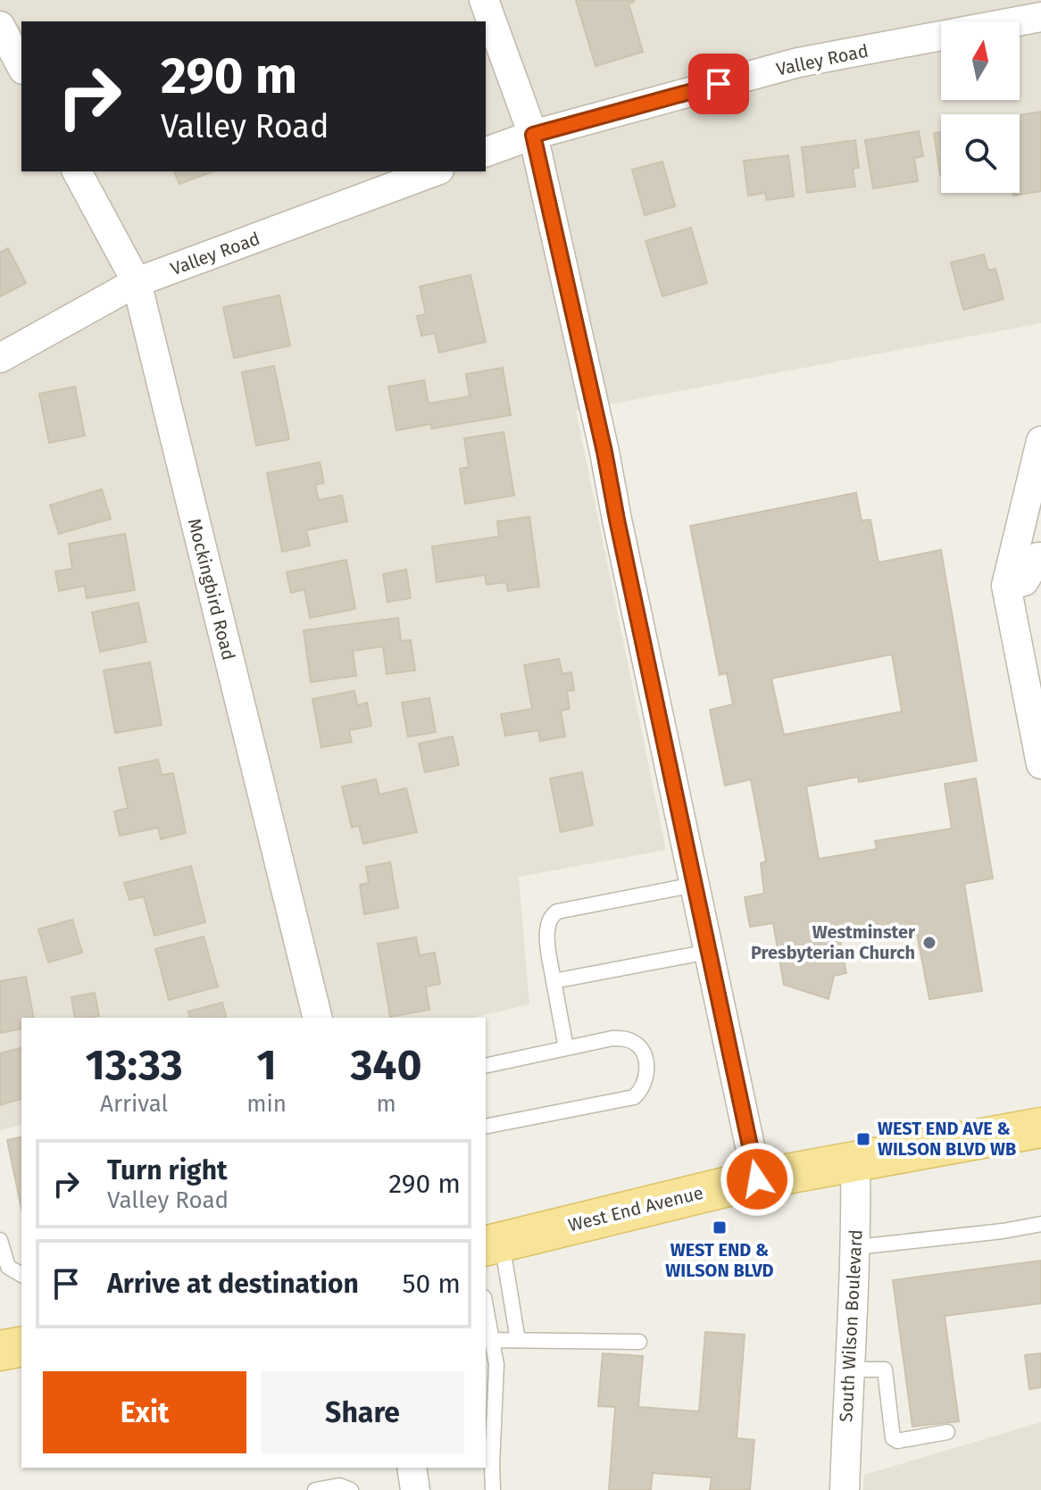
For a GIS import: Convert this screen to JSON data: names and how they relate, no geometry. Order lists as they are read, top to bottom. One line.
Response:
{"streets":{"main road":["West End Avenue"],"street":["Valley Road","Mockingbird Road","South Wilson Boulevard"]},"crossings":[["Valley Road","Mockingbird Road"],["West End Avenue","South Wilson Boulevard"]],"places":{"other":["Westminster Presbyterian Church"],"transit":["WEST END AVE & WILSON BLVD WB","WEST END & WILSON BLVD"]},"north":"top","page":{"turn":["290 m","Valley Road"],"eta":["13:33","Arrival","1","min","340","m"],"list":[{"name":"Turn right","note":"Valley Road","value":"290 m"},{"name":"Arrive at destination","value":"50 m"}],"buttons":["Exit","Share"]}}
